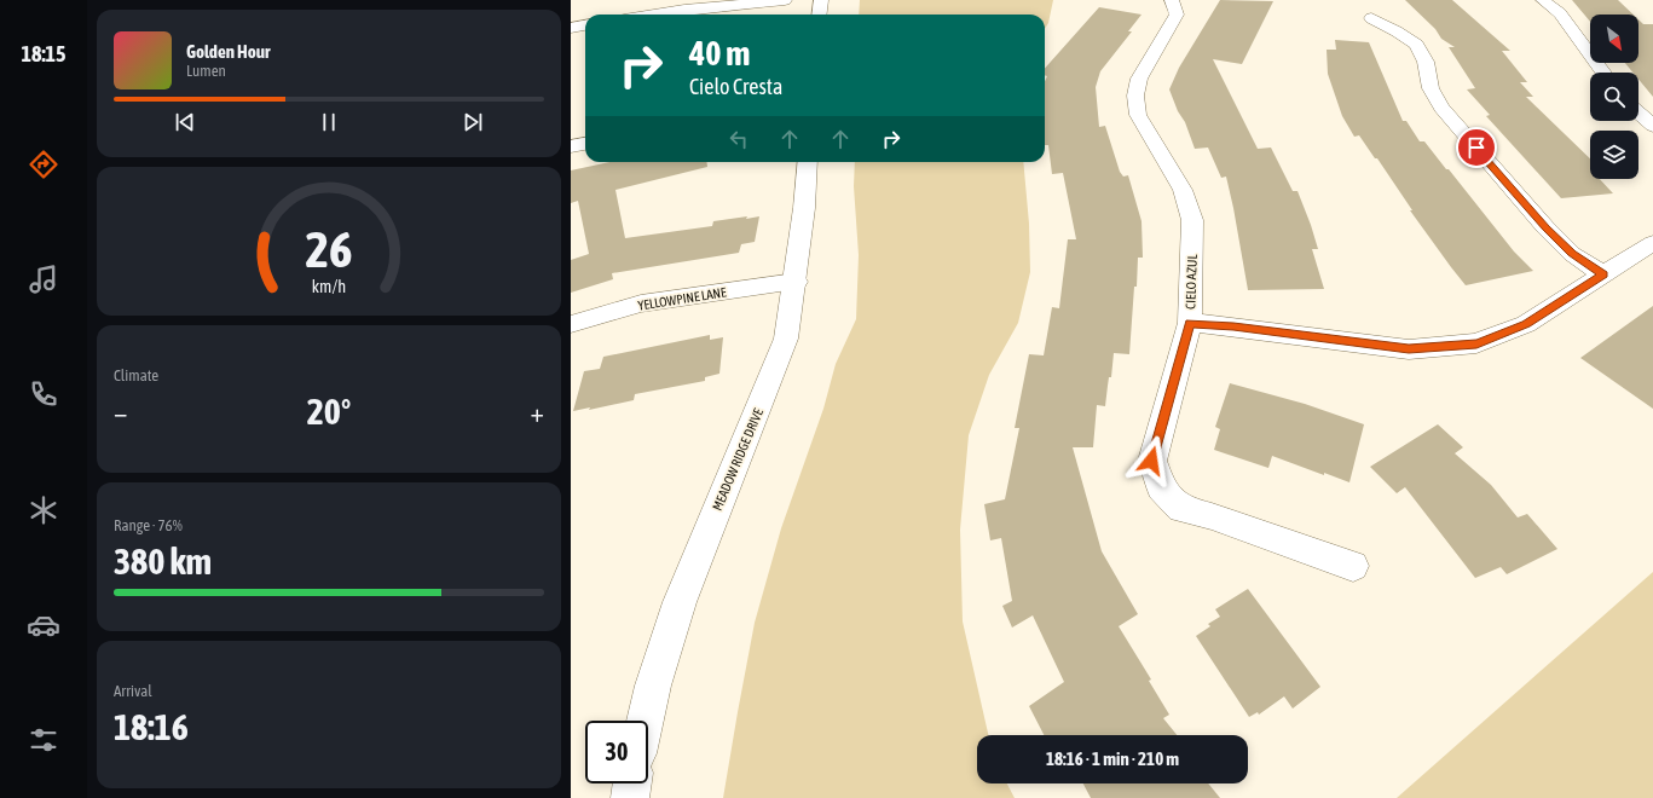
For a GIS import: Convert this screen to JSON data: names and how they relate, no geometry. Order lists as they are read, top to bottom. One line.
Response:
{"streets":{"street":["CIELO AZUL","YELLOWPINE LANE","MEADOW RIDGE DRIVE"]},"crossings":[["YELLOWPINE LANE","MEADOW RIDGE DRIVE"]],"north":"bottom right","page":{"tabs":"18:15","turn":["40 m","Cielo Cresta"],"song":["Golden Hour","Lumen"],"tile":["Climate",["Range · 76%","380 km"],["Arrival","18:16"]],"heat":["−","20°","+"],"limit":"30","trip":"18:16 · 1 min · 210 m","gauge":["26","km/h"]}}
